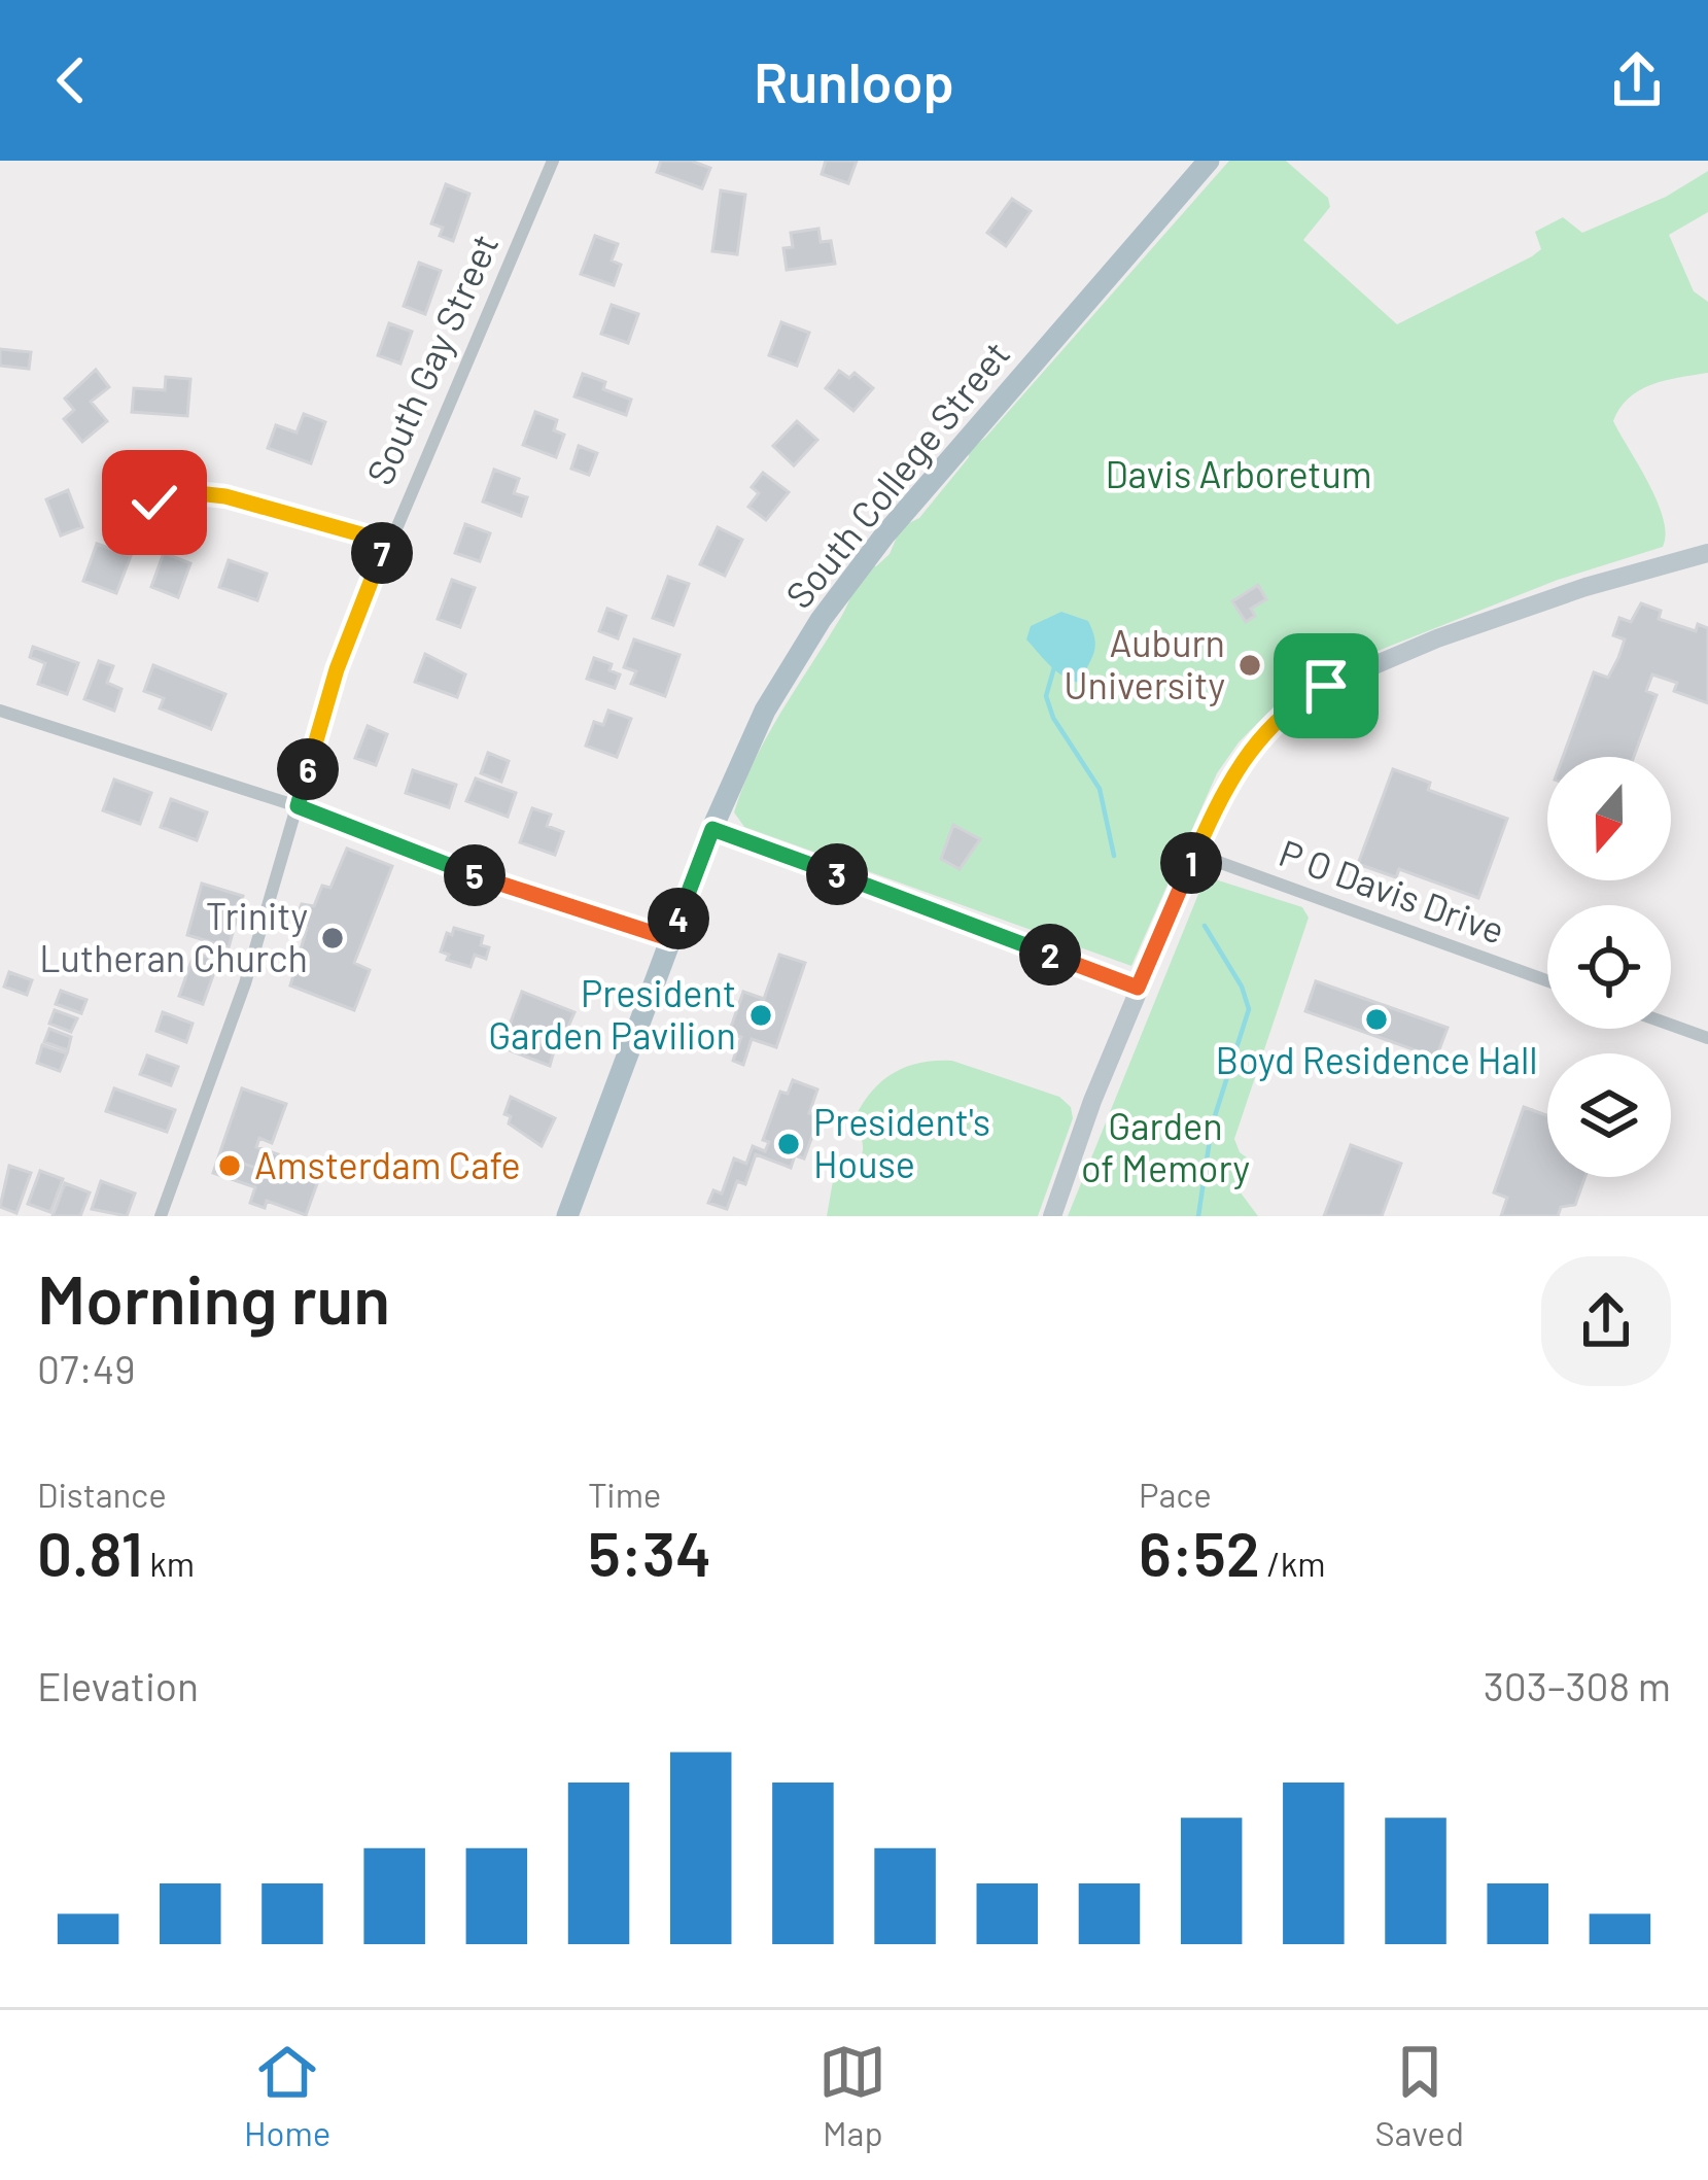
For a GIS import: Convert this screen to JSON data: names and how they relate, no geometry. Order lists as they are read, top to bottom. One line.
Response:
{"streets":{"main road":["South College Street"],"street":["South Gay Street","P O Davis Drive"]},"parks":["Davis Arboretum","Garden of Memory"],"places":["Auburn University","Trinity Lutheran Church","President Garden Pavilion","Boyd Residence Hall","President's House","Amsterdam Cafe"],"north":"bottom","page":{"header":"Runloop","pins":["7","6","1","3","5","4","2"],"heading":["Morning run","07:49"],"stats":[["Distance","0.81 km"],["Time","5:34"],["Pace","6:52 /km"]],"chart":["Elevation","303–308 m"],"tabs":["Home","Map","Saved"]}}
